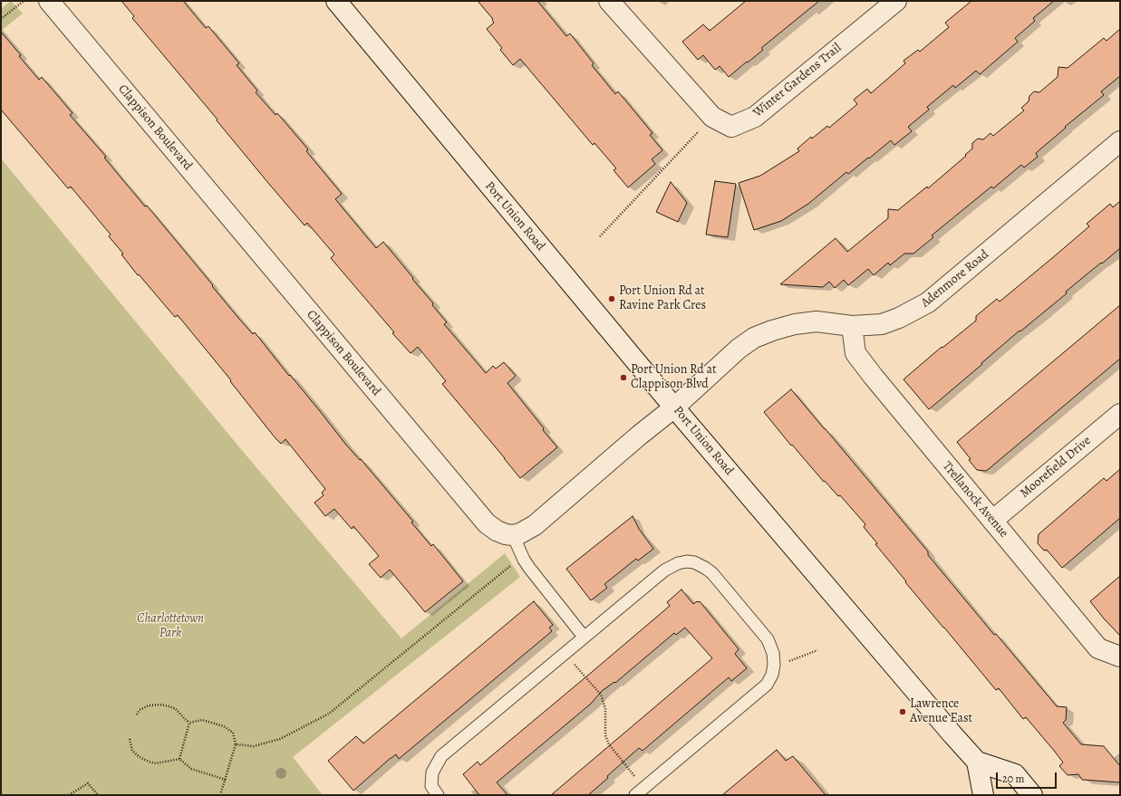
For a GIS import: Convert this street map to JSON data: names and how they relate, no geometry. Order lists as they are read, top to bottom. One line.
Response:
{"streets":{"street":["Winter Gardens Trail","Clappison Boulevard","Port Union Road","Adenmore Road","Moorefield Drive","Trellanock Avenue"]},"crossings":[["Port Union Road","Adenmore Road"],["Adenmore Road","Trellanock Avenue"],["Moorefield Drive","Trellanock Avenue"]],"parks":["Charlottetown Park"],"places":["Port Union Rd at Ravine Park Cres","Port Union Rd at Clappison Blvd","Lawrence Avenue East"],"scale_bar":"20 m"}
